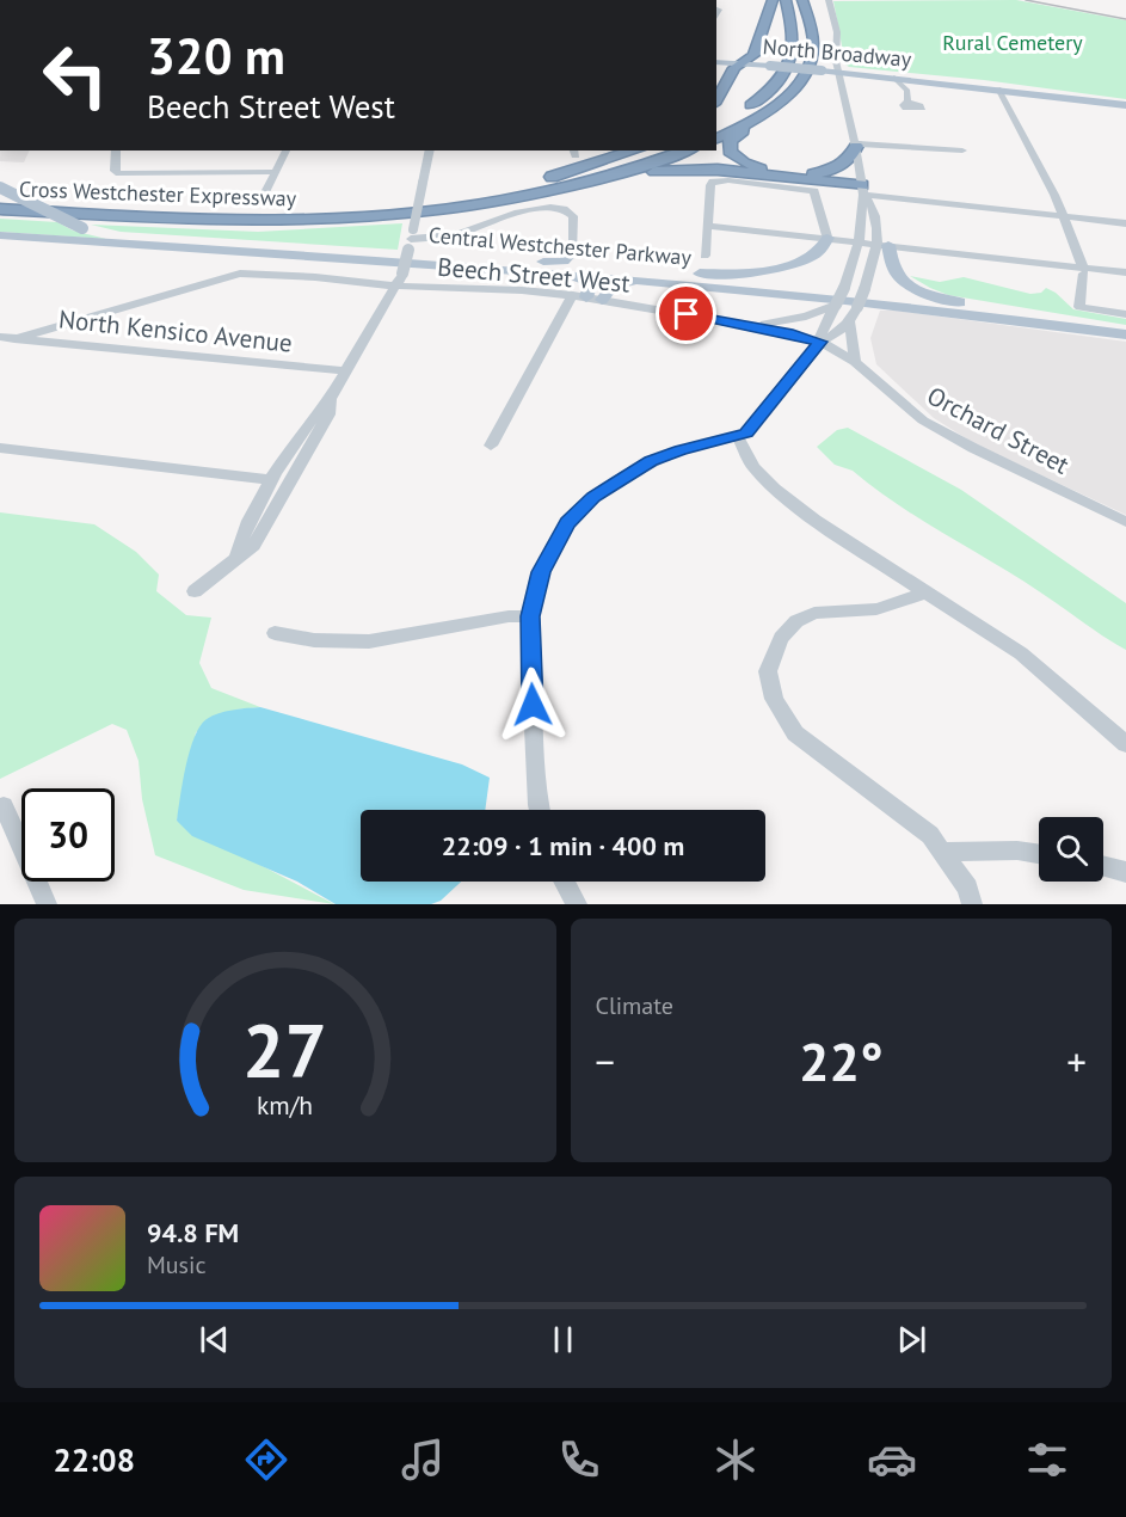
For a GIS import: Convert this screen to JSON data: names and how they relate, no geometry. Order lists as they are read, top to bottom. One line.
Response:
{"streets":{"highway":["Cross Westchester Expressway"],"main road":["North Broadway","Central Westchester Parkway"],"street":["Beech Street West","North Kensico Avenue","Orchard Street"]},"crossings":[["Beech Street West","North Kensico Avenue"],["Beech Street West","Orchard Street"]],"parks":["Rural Cemetery"],"page":{"turn":["320 m","Beech Street West"],"limit":"30","trip":"22:09 · 1 min · 400 m","tile":"Climate","heat":["−","22°","+"],"song":["94.8 FM","Music"],"tabs":"22:08","gauge":["27","km/h"]}}
